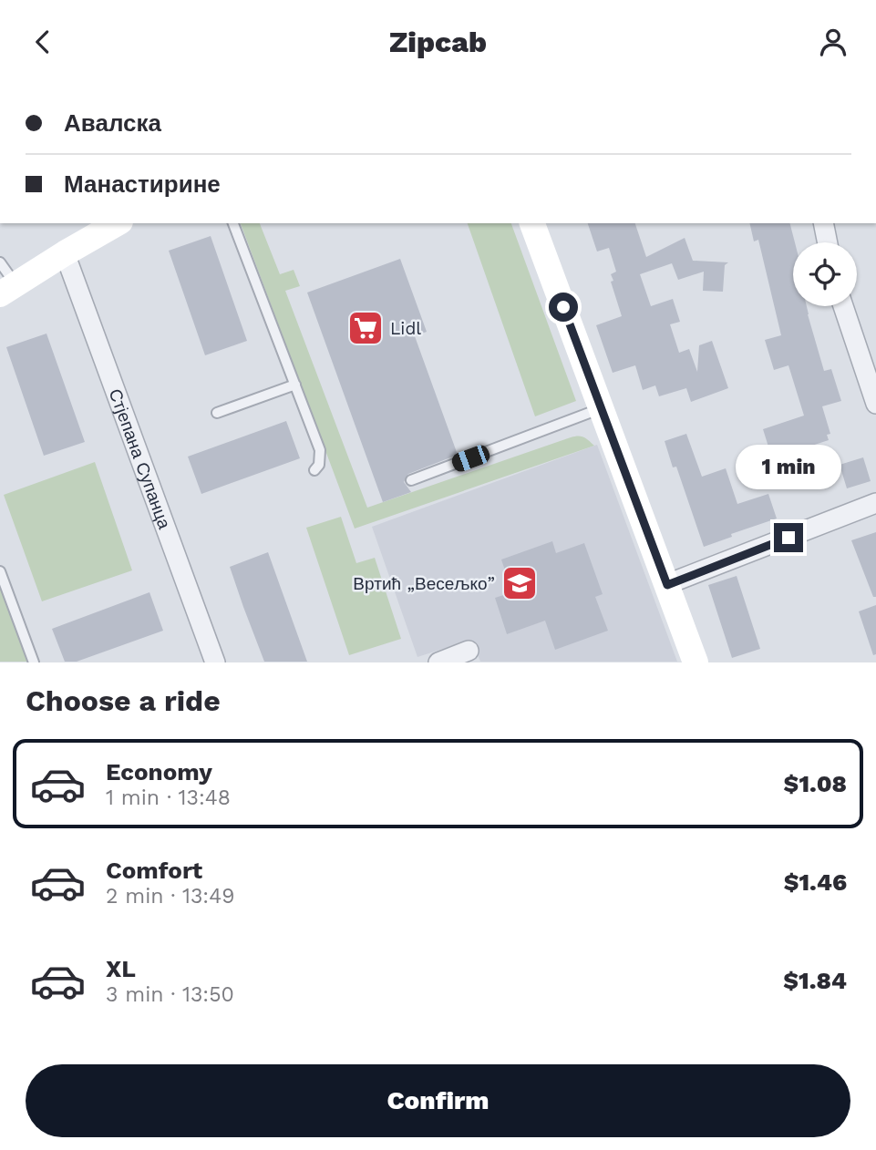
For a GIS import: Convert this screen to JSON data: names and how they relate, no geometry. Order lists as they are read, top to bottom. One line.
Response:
{"streets":{"street":["Стјепана Супанца"]},"places":{"supermarket":["Lidl"],"school or university":["Вртић „Весељко”"]},"page":{"header":"Zipcab","banner":["Авалска","Манастирине"],"bubble":"1 min","heading":"Choose a ride","list":[{"name":"Economy","note":"1 min · 13:48","value":"$1.08"},{"name":"Comfort","note":"2 min · 13:49","value":"$1.46"},{"name":"XL","note":"3 min · 13:50","value":"$1.84"}],"buttons":"Confirm"}}
